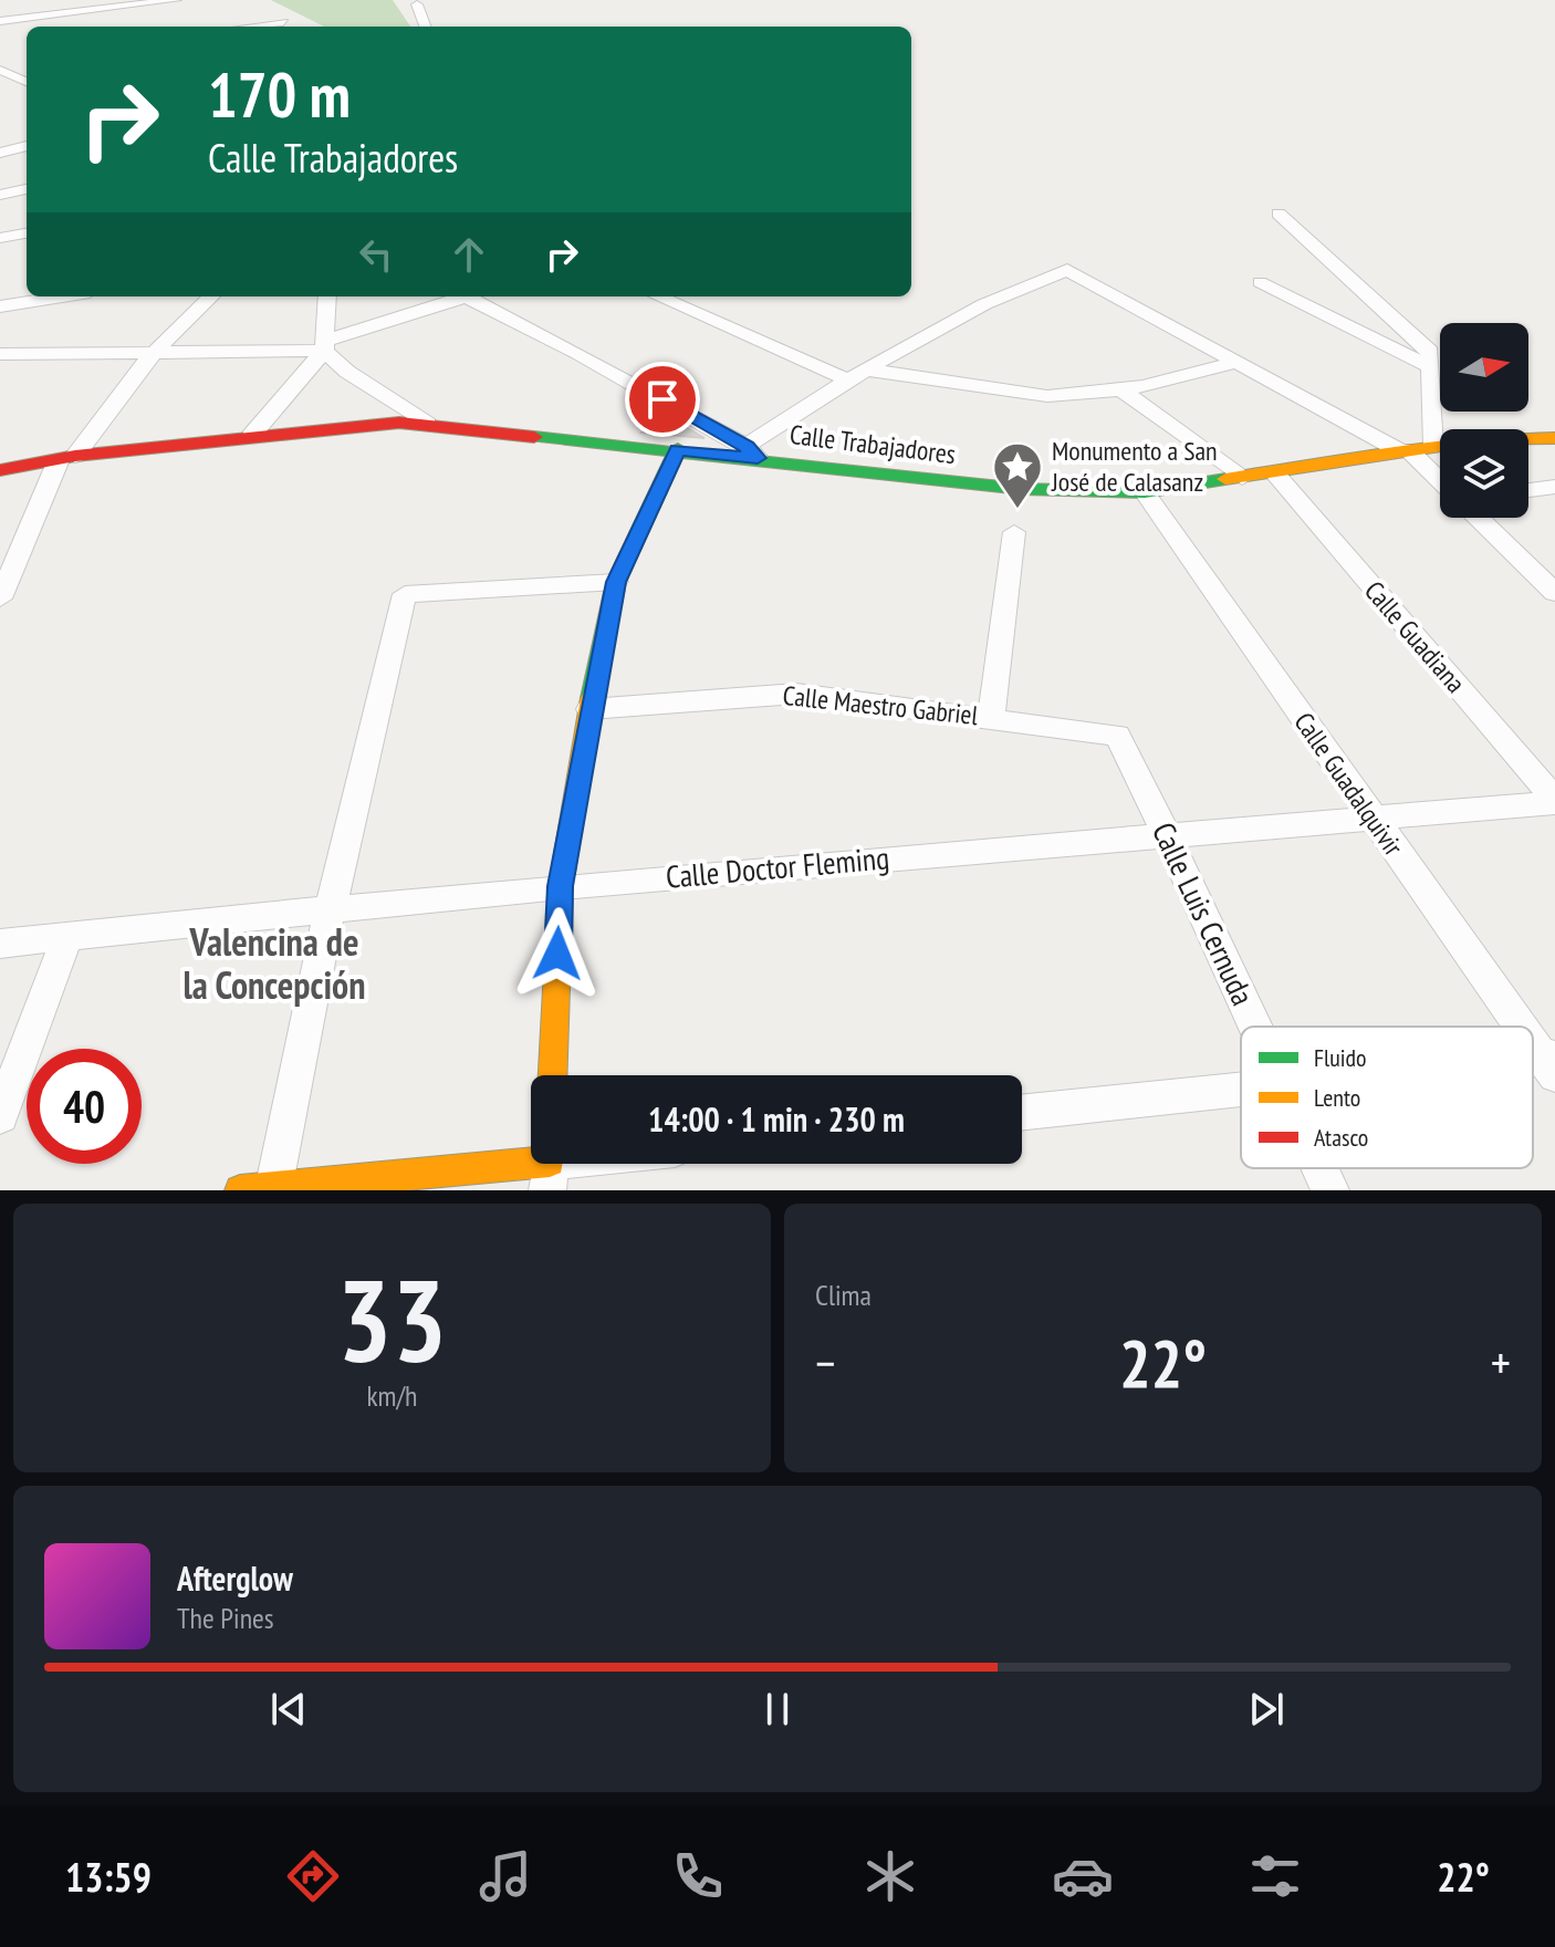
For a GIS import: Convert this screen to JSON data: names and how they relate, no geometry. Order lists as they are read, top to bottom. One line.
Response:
{"streets":{"street":["Calle Trabajadores","Calle Guadiana","Calle Maestro Gabriel","Calle Guadalquivir","Calle Doctor Fleming","Calle Luis Cernuda"]},"crossings":[["Calle Trabajadores","Calle Guadiana"],["Calle Trabajadores","Calle Guadalquivir"],["Calle Guadiana","Calle Doctor Fleming"],["Calle Maestro Gabriel","Calle Luis Cernuda"],["Calle Guadalquivir","Calle Doctor Fleming"],["Calle Doctor Fleming","Calle Luis Cernuda"]],"districts":["Valencina de la Concepción"],"places":{"place":["Monumento a San José de Calasanz"]},"legend":["Fluido","Lento","Atasco"],"north":"right","page":{"turn":["170 m","Calle Trabajadores"],"limit":"40","trip":"14:00 · 1 min · 230 m","tile":[["33","km/h"],"Clima"],"heat":["−","22°","+"],"song":["Afterglow","The Pines"],"tabs":["13:59","22°"]}}
